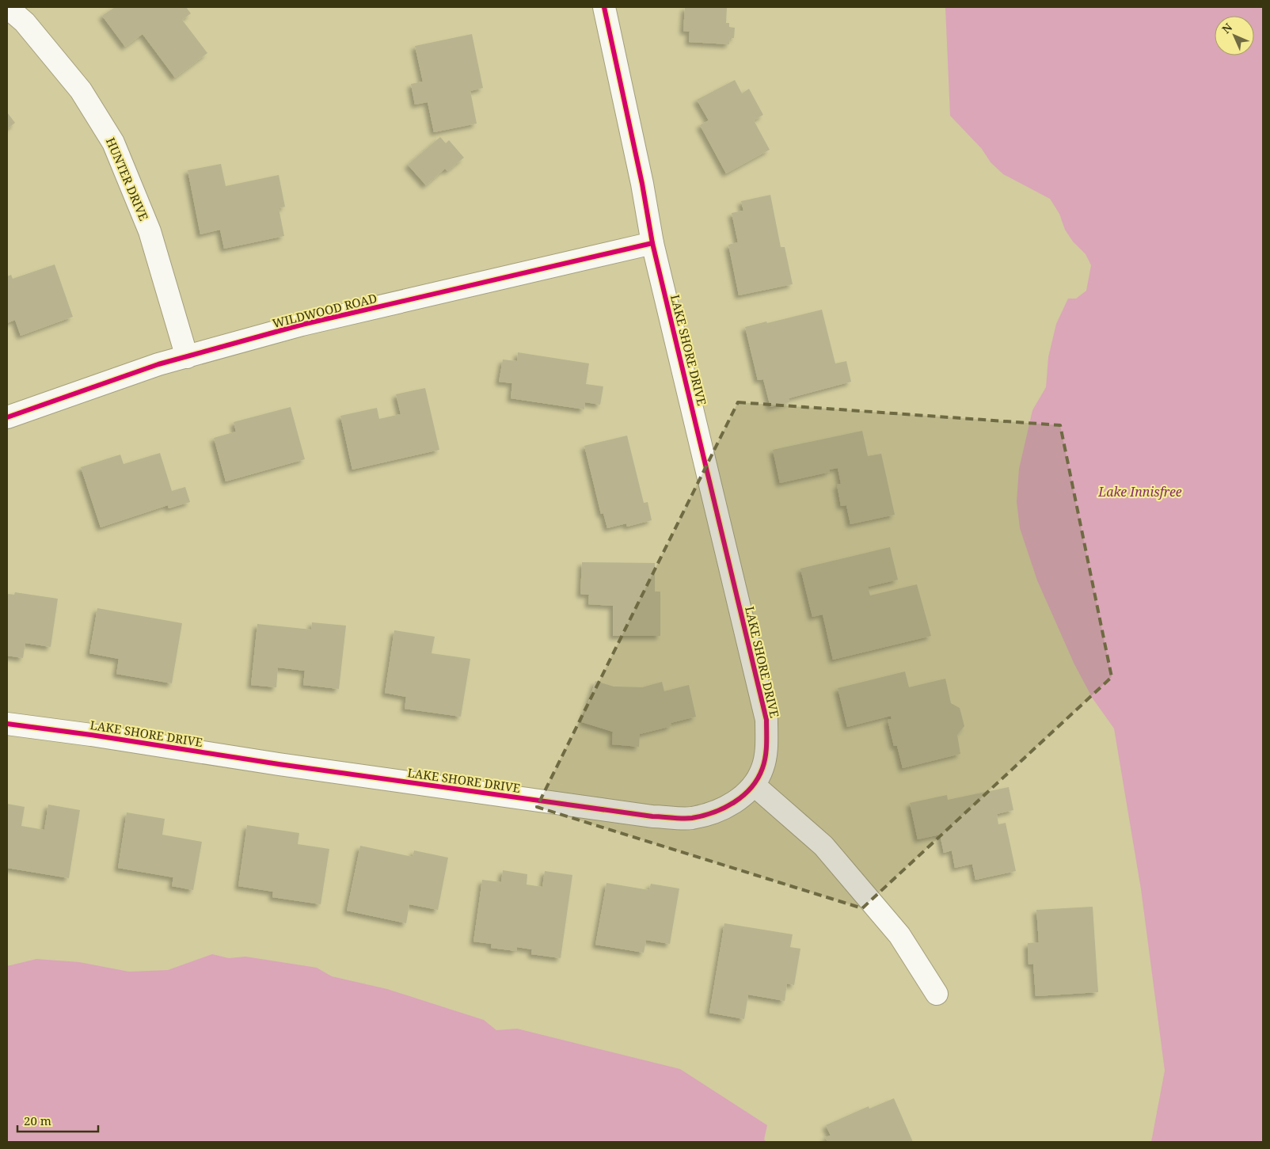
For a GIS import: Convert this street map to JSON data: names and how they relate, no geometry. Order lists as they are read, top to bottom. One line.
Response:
{"streets":{"street":["HUNTER DRIVE","WILDWOOD ROAD","LAKE SHORE DRIVE"]},"crossings":[["HUNTER DRIVE","WILDWOOD ROAD"],["WILDWOOD ROAD","LAKE SHORE DRIVE"]],"water":["Lake Innisfree"],"scale_bar":"20 m","north":"top left"}
